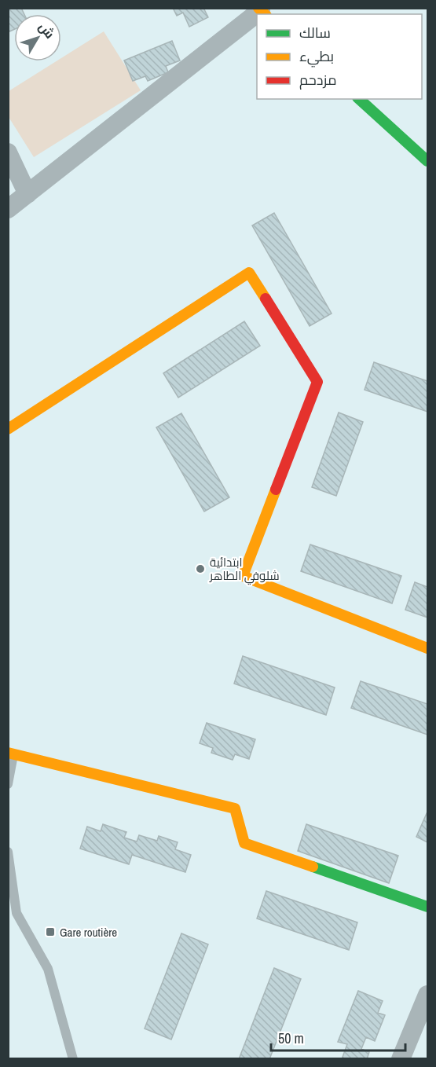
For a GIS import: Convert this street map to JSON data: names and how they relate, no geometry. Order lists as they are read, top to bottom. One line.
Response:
{"places":{"other":["ابتدائية شلوفي الطاهر"],"transit":["Gare routière"]},"legend":["سالك","بطيء","مزدحم"],"scale_bar":"50 m","north":"top right"}
